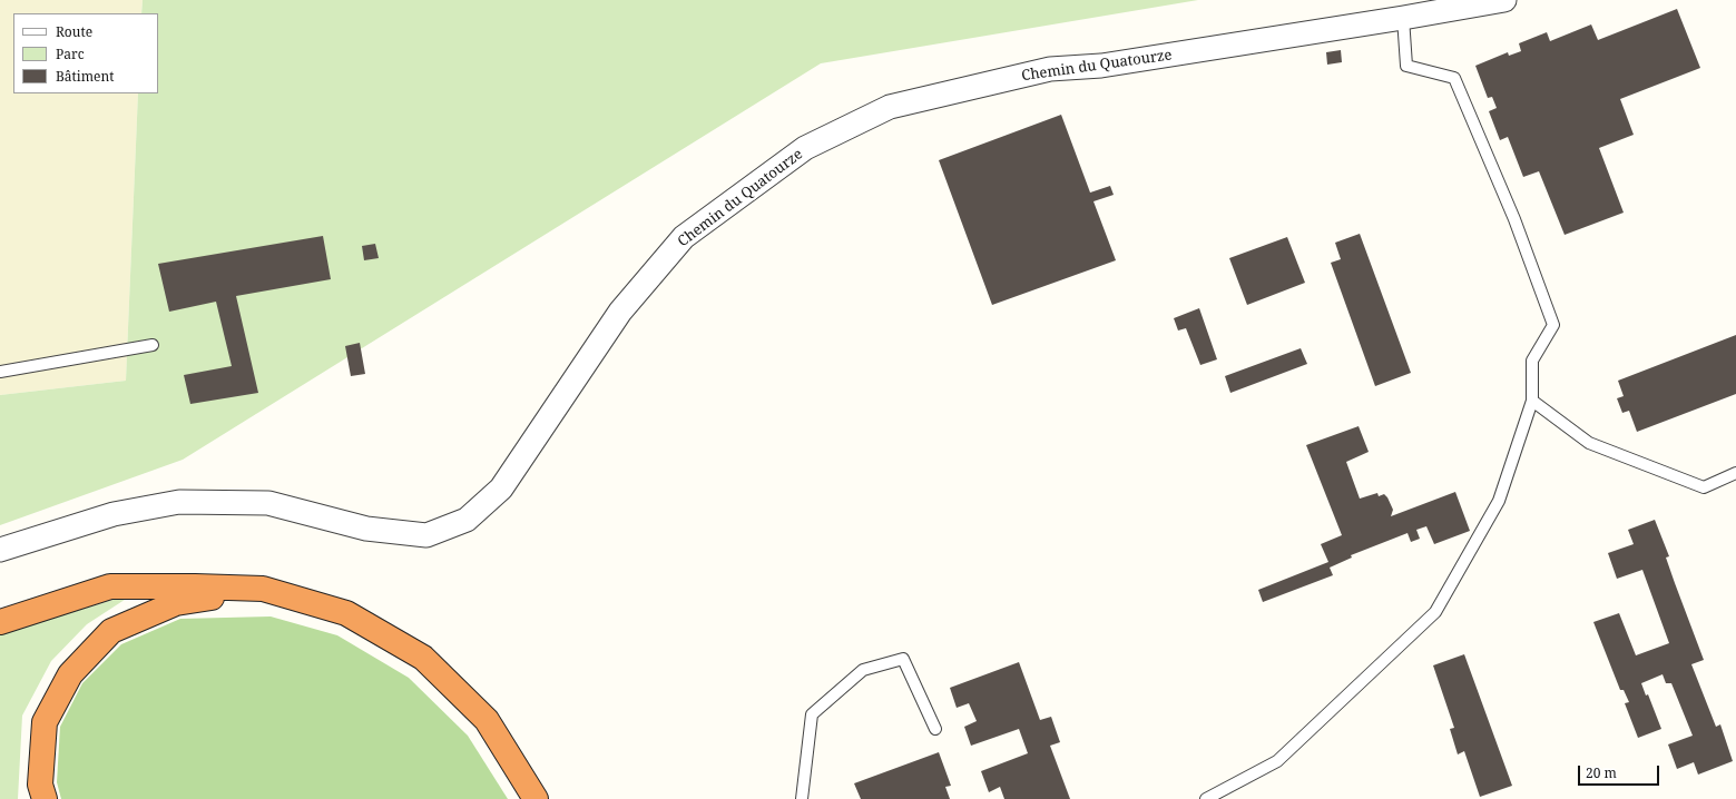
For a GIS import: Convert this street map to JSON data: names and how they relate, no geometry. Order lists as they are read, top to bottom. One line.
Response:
{"streets":{"street":["Chemin du Quatourze"]},"legend":["Route","Parc","Bâtiment"],"scale_bar":"20 m"}
